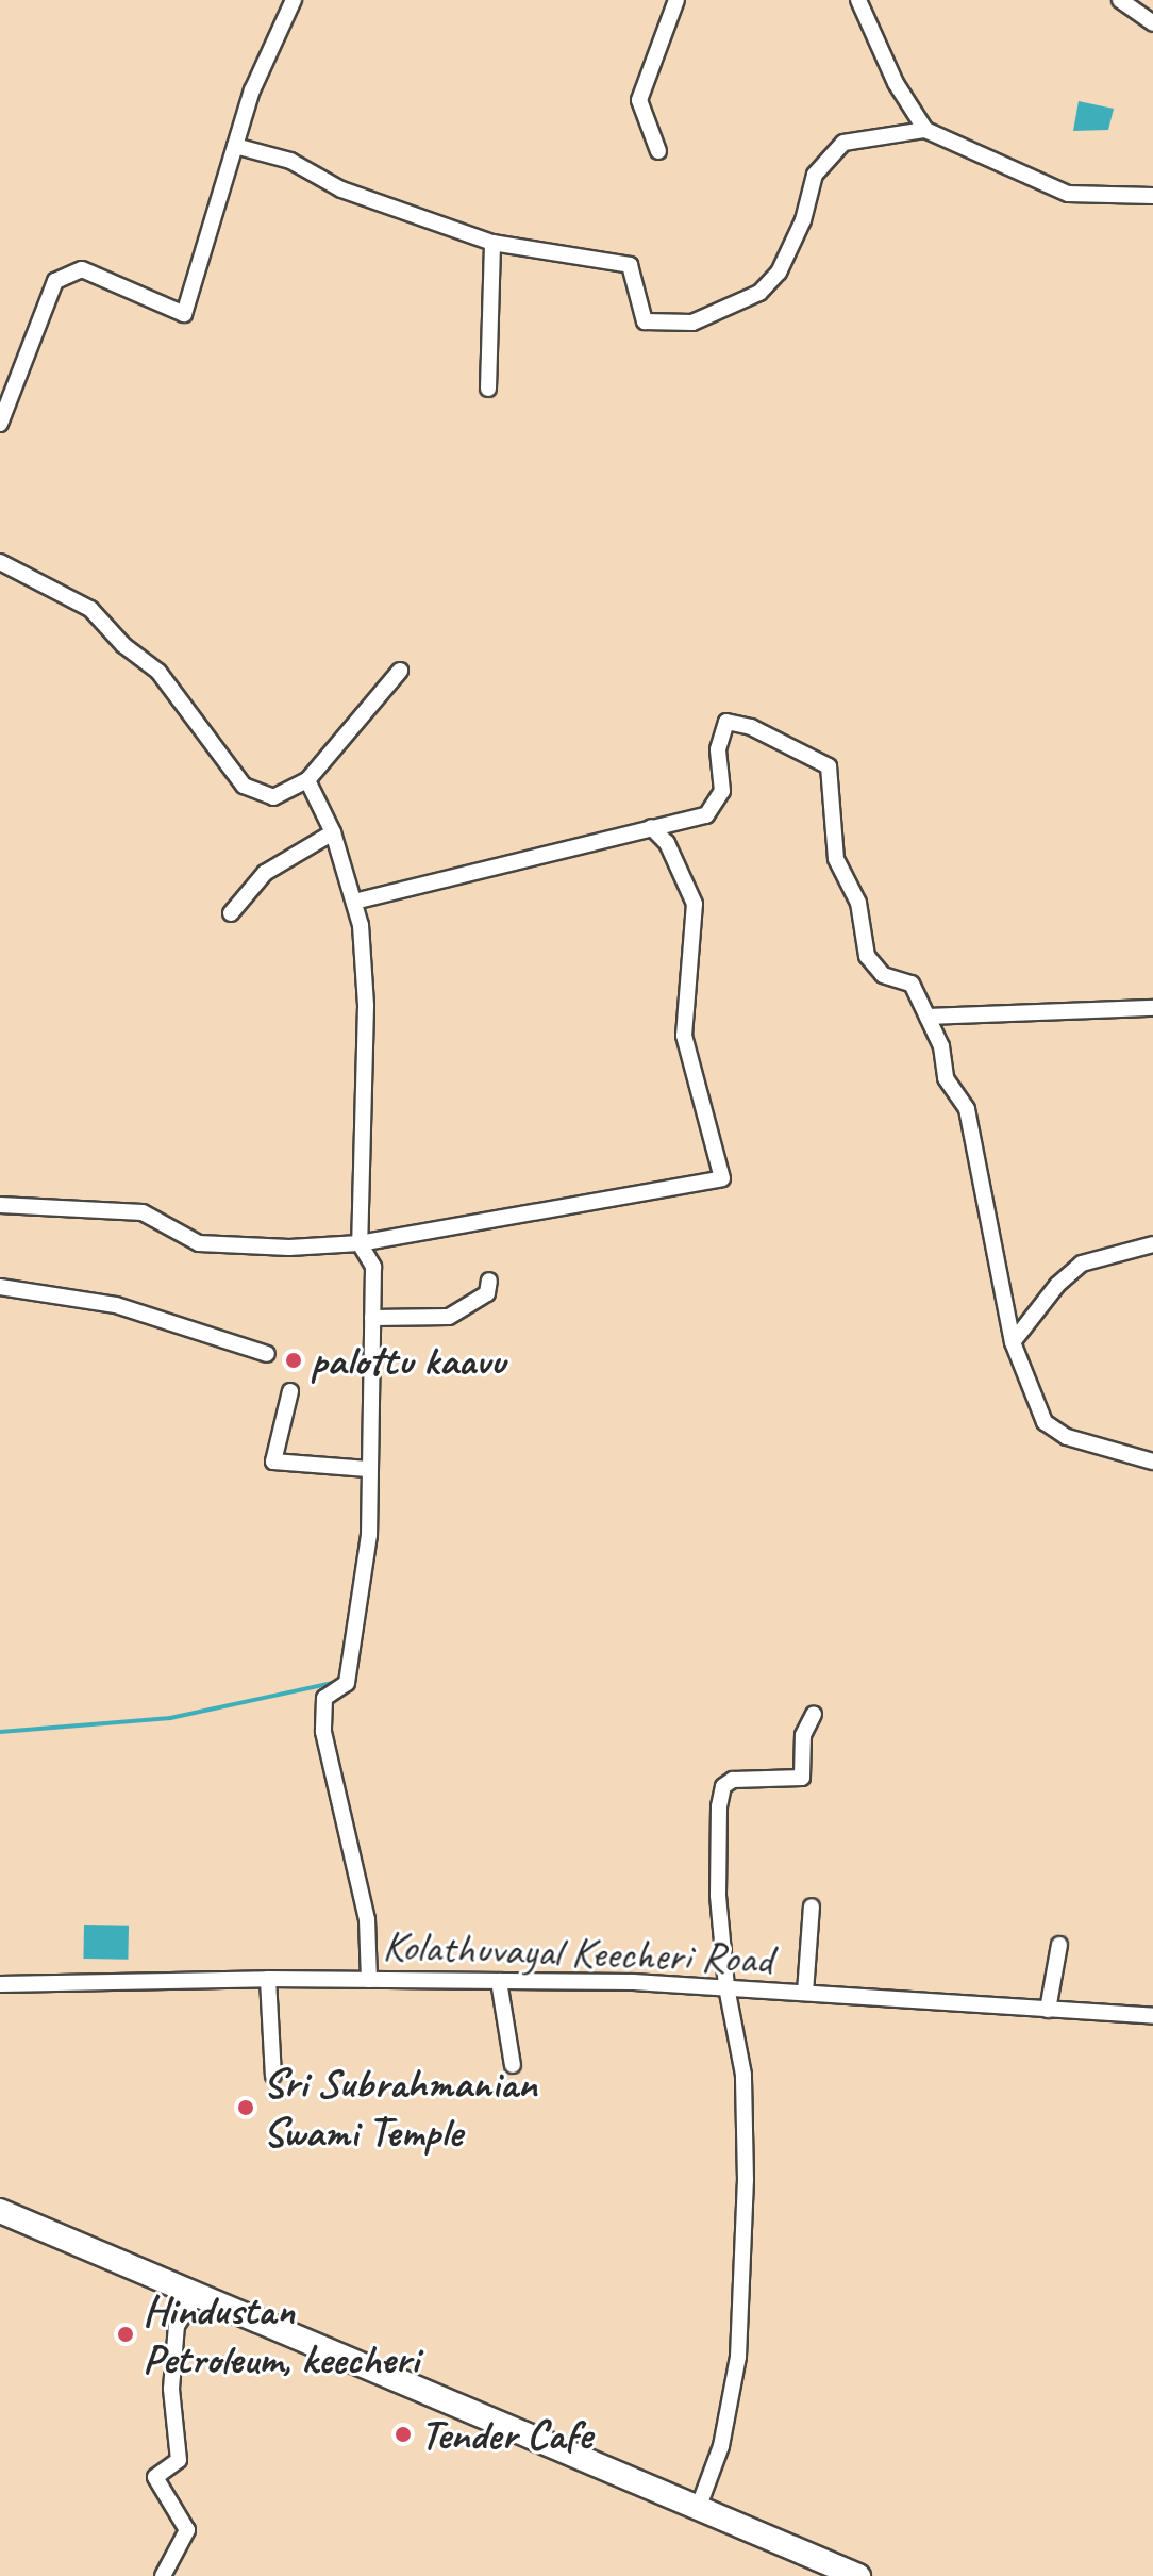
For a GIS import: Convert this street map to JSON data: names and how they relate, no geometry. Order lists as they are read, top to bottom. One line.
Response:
{"streets":{"street":["Kolathuvayal Keecheri Road"]},"places":["palottu kaavu","Sri Subrahmanian Swami Temple","Hindustan Petroleum, keecheri","Tender Cafe"]}
